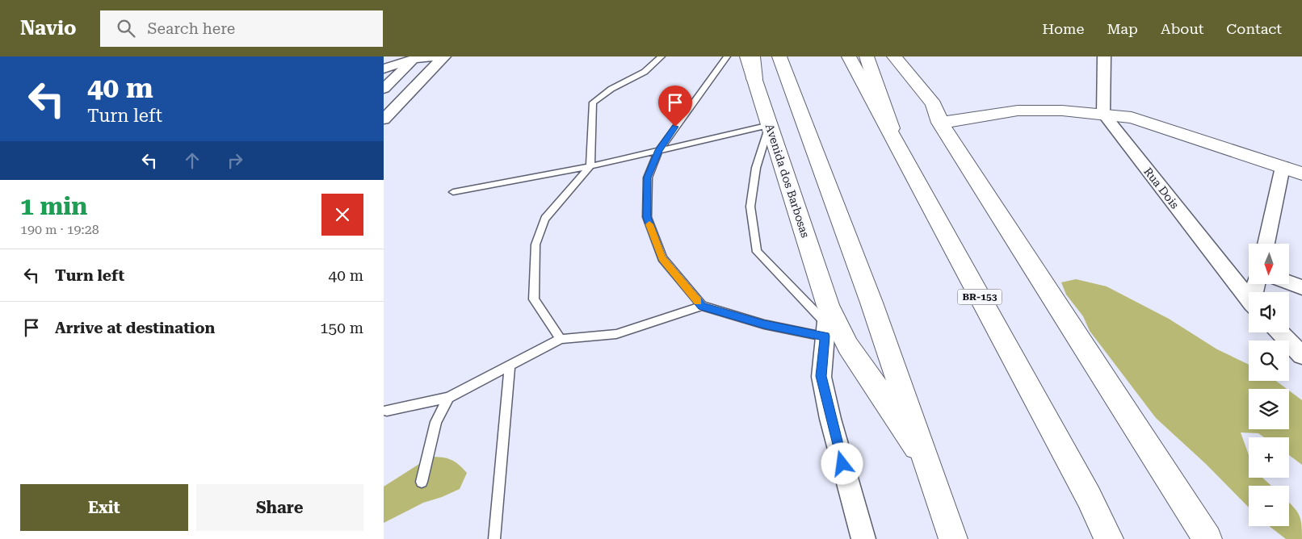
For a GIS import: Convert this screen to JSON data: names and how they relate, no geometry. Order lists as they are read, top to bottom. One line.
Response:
{"streets":{"main road":["Avenida dos Barbosas","BR-153"],"street":["Rua Dois"]},"north":"bottom","page":{"header":"Navio","search":"Search here","nav":["Home","Map","About","Contact"],"turn":["40 m","Turn left"],"heading":["1 min","190 m · 19:28"],"map_buttons":["+","−"],"list":[{"name":"Turn left","value":"40 m"},{"name":"Arrive at destination","value":"150 m"}],"buttons":["Exit","Share"]}}
